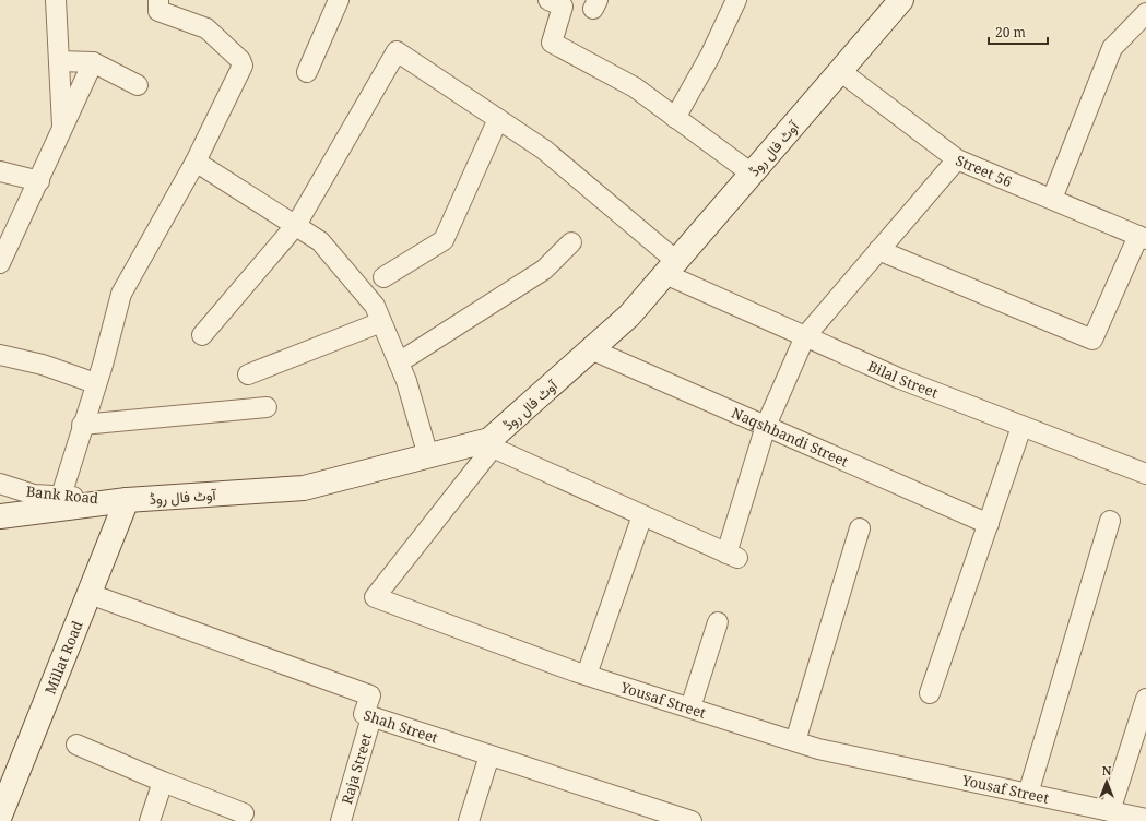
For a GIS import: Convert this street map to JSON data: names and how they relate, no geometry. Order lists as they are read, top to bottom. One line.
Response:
{"streets":{"main road":["آوٹ فال روڈ","Millat Road"],"street":["Street 56","Bilal Street","Naqshbandi Street","Bank Road","Yousaf Street","Shah Street","Raja Street"]},"crossings":[["آوٹ فال روڈ","Street 56"],["آوٹ فال روڈ","Bilal Street"],["آوٹ فال روڈ","Naqshbandi Street"],["آوٹ فال روڈ","Bank Road"],["آوٹ فال روڈ","Millat Road"],["آوٹ فال روڈ","Yousaf Street"],["Bank Road","Millat Road"],["Millat Road","Shah Street"],["Shah Street","Raja Street"]],"scale_bar":"20 m","north":"top"}
